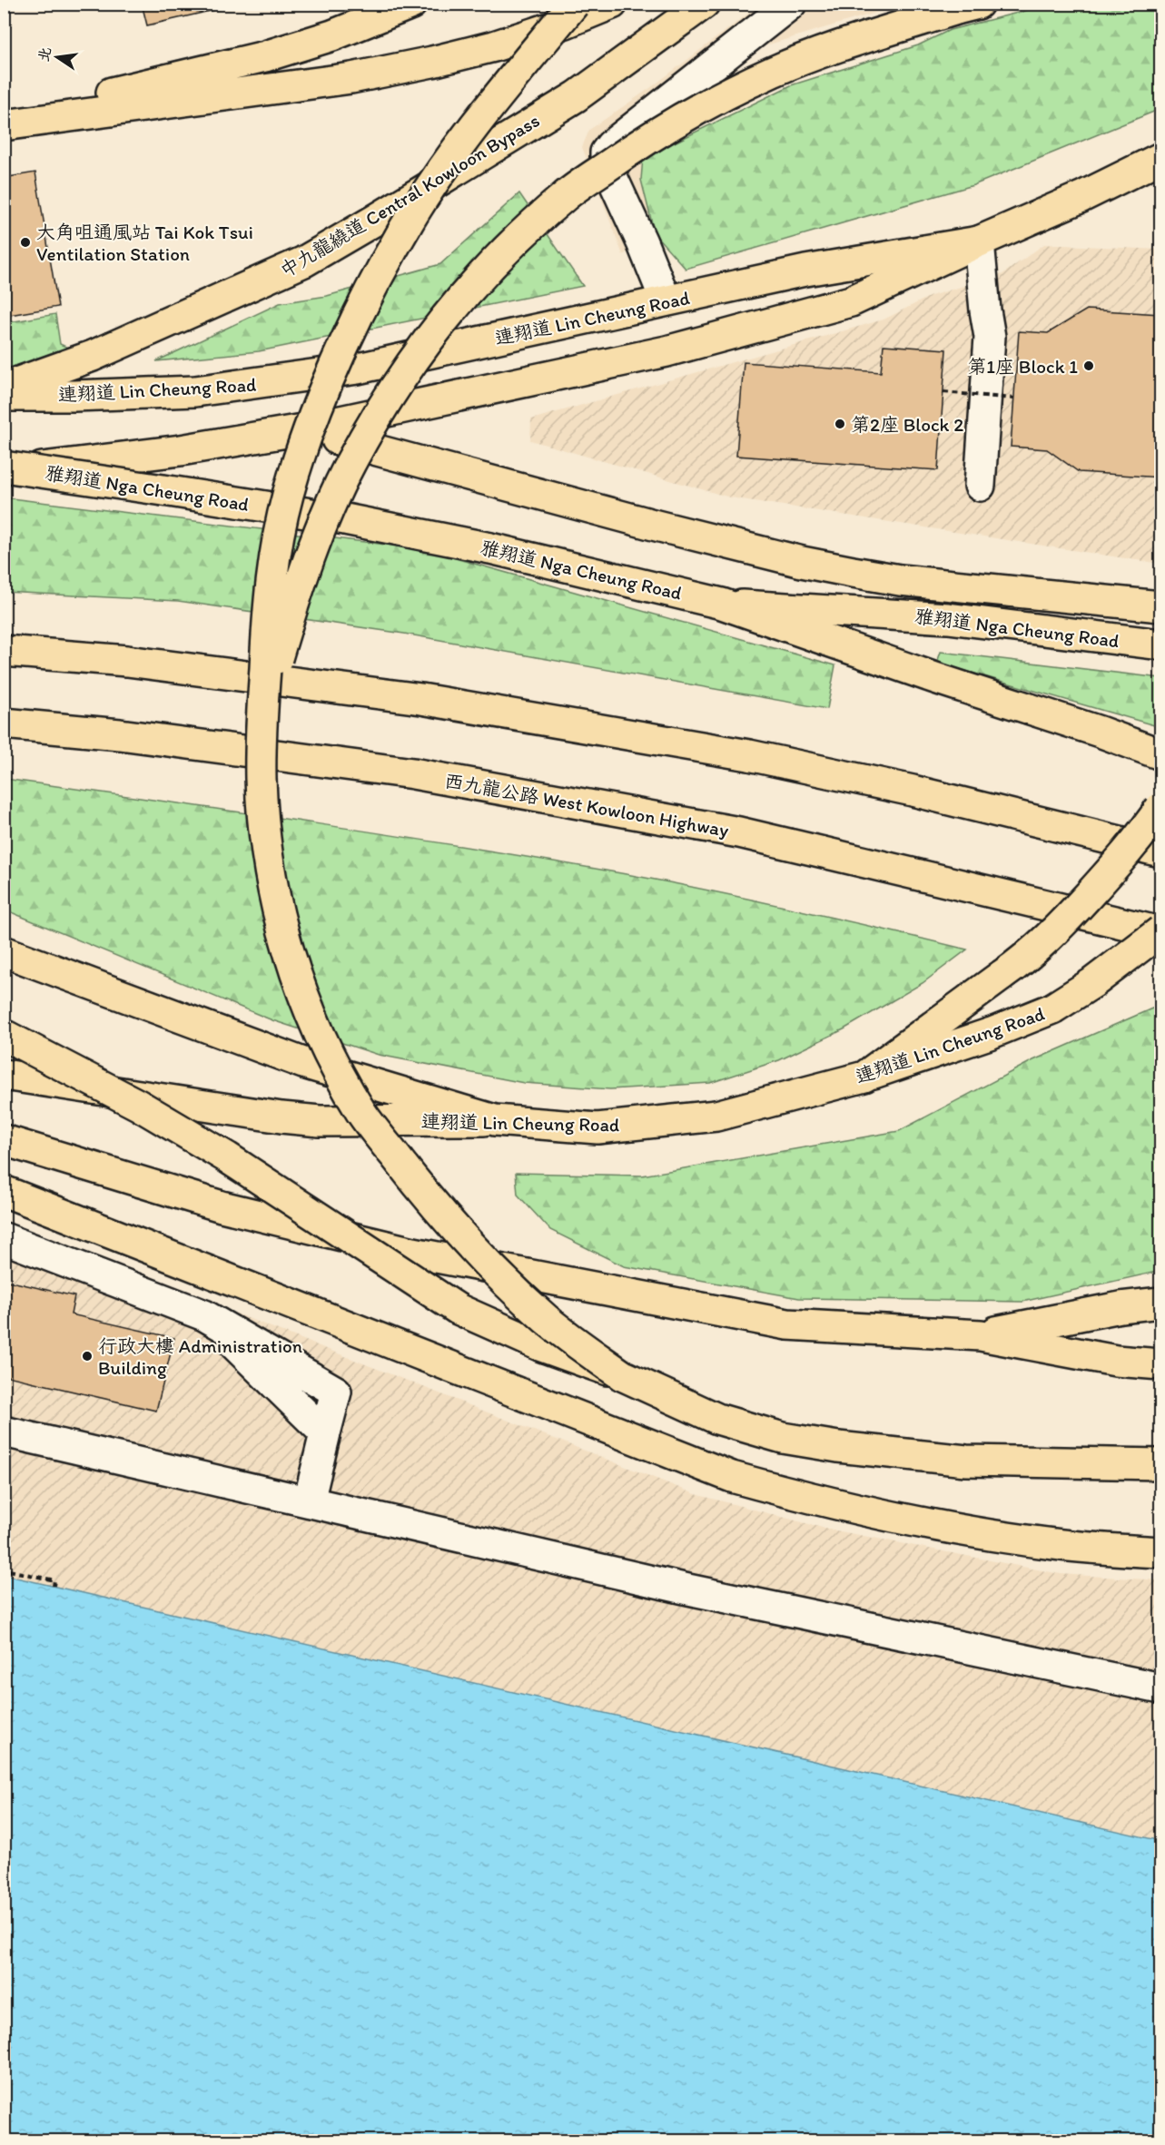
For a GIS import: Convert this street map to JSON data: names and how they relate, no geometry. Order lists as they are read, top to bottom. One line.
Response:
{"streets":{"main road":["中九龍繞道 Central Kowloon Bypass","連翔道 Lin Cheung Road","雅翔道 Nga Cheung Road","西九龍公路 West Kowloon Highway"]},"crossings":[["連翔道 Lin Cheung Road","西九龍公路 West Kowloon Highway"]],"places":["大角咀通風站 Tai Kok Tsui Ventilation Station","第1座 Block 1","第2座 Block 2","行政大樓 Administration Building"],"north":"left"}
